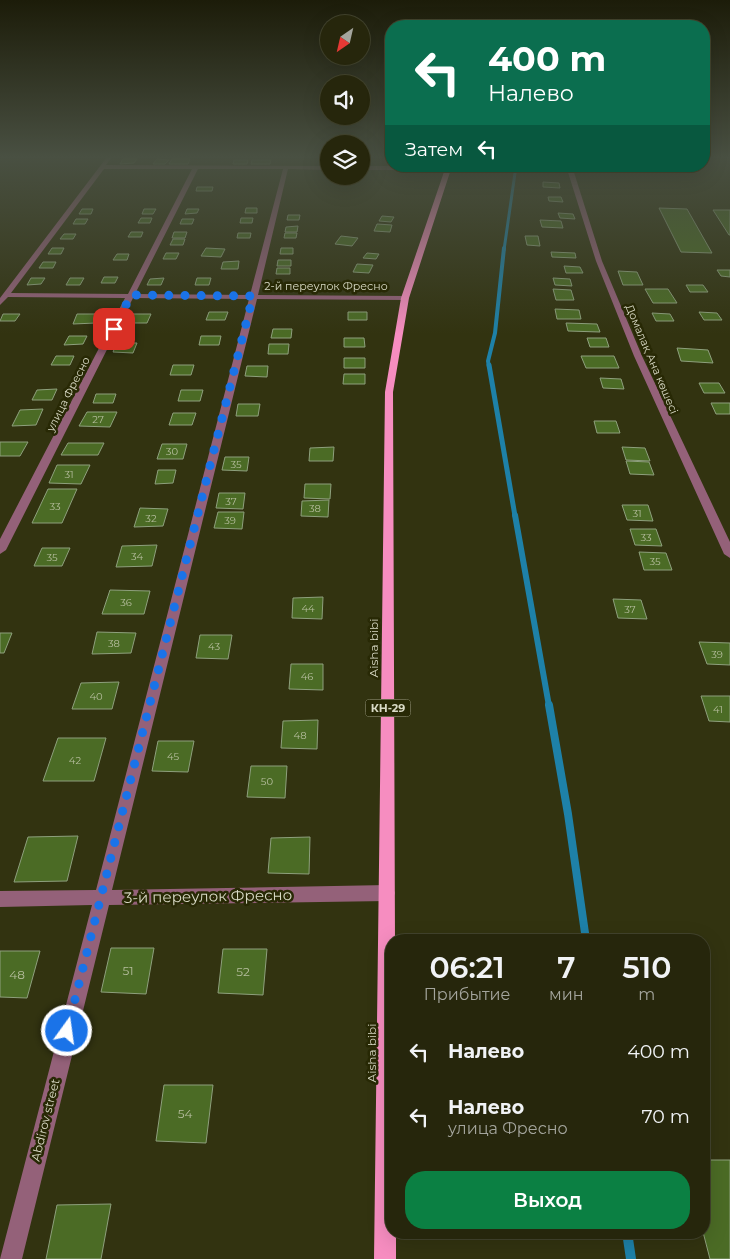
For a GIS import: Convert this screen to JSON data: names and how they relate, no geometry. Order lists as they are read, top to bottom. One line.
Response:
{"streets":{"main road":["Aisha bibi","КН-29"],"street":["2-й переулок Фресно","Домалақ Ана көшесі","улица Фресно","3-й переулок Фресно","Abdirov street"]},"crossings":[["2-й переулок Фресно","улица Фресно"],["2-й переулок Фресно","Aisha bibi"],["2-й переулок Фресно","Abdirov street"],["Aisha bibi","3-й переулок Фресно"],["3-й переулок Фресно","Abdirov street"]],"house_numbers":["27","30","35","31","37","33","38","31","32","39","33","34","35","35","36","44","37","38","43","39","46","40","41","48","45","42","50","51","52","48","54"],"north":"bottom left","page":{"turn":["400 m","Налево"],"then":"Затем","eta":["06:21","Прибытие","7","мин","510","m"],"list":[{"name":"Налево","value":"400 m"},{"name":"Налево","note":"улица Фресно","value":"70 m"}],"buttons":"Выход"}}
